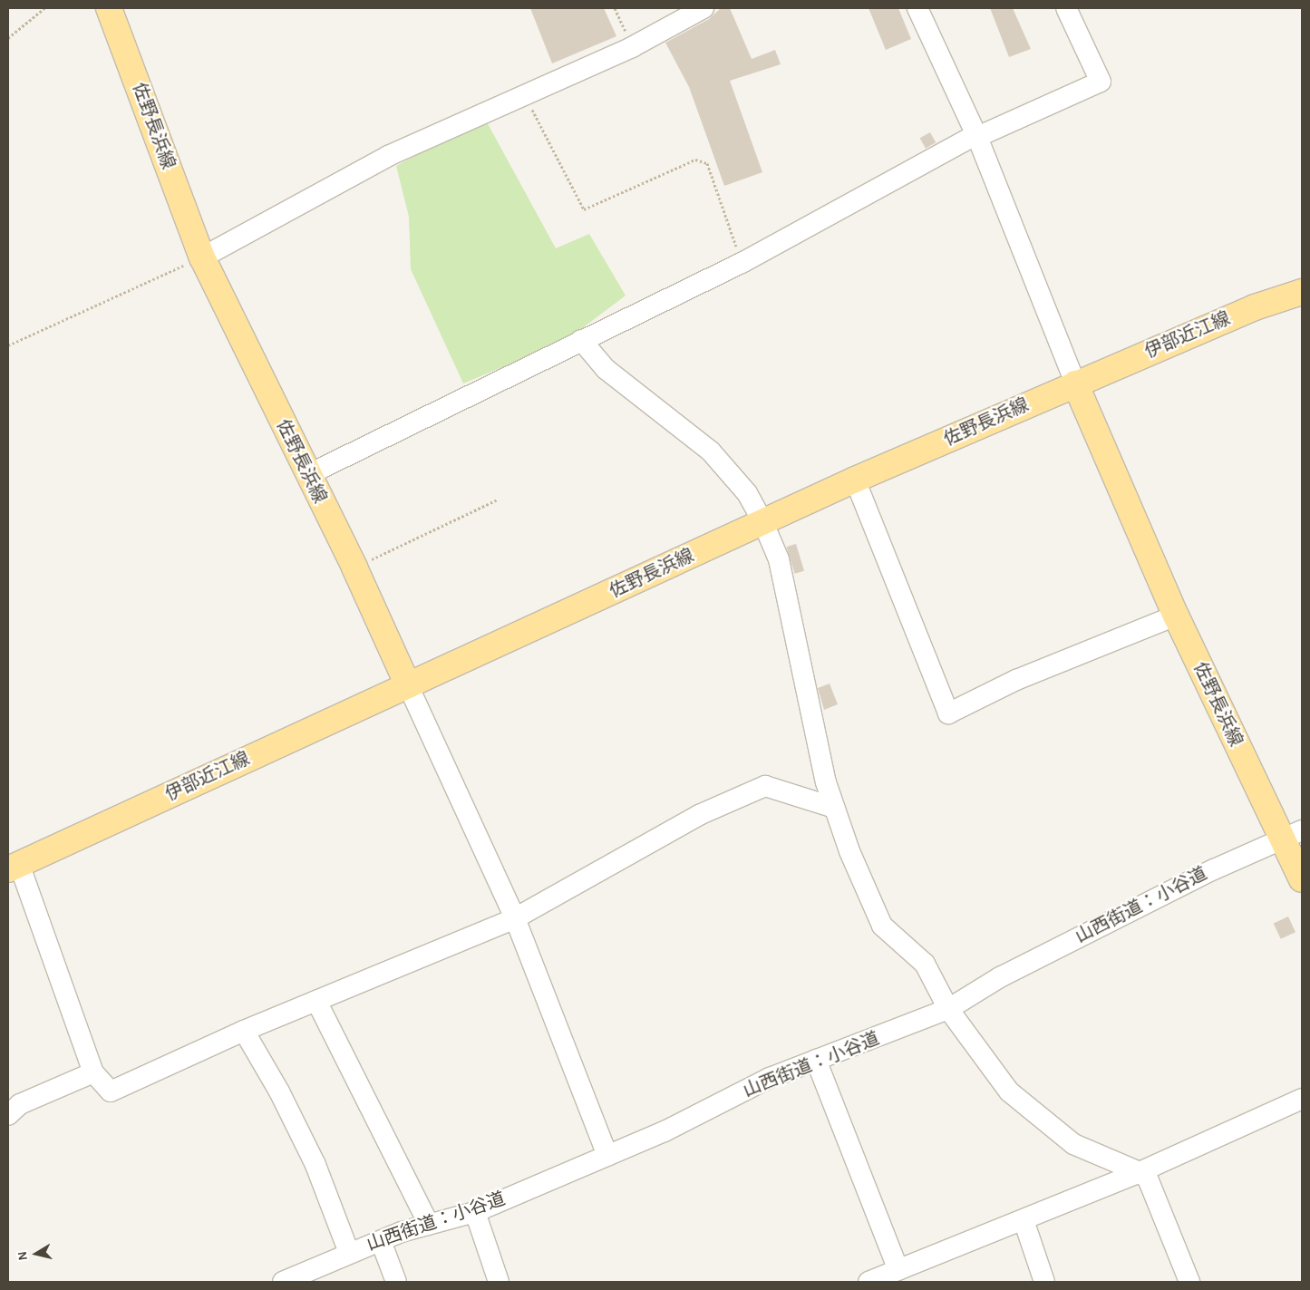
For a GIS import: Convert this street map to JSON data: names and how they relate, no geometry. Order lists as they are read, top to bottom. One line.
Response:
{"streets":{"main road":["佐野長浜線","伊部近江線"],"street":["山西街道：小谷道"]},"crossings":[["佐野長浜線","伊部近江線"],["佐野長浜線","山西街道：小谷道"]],"north":"left"}
